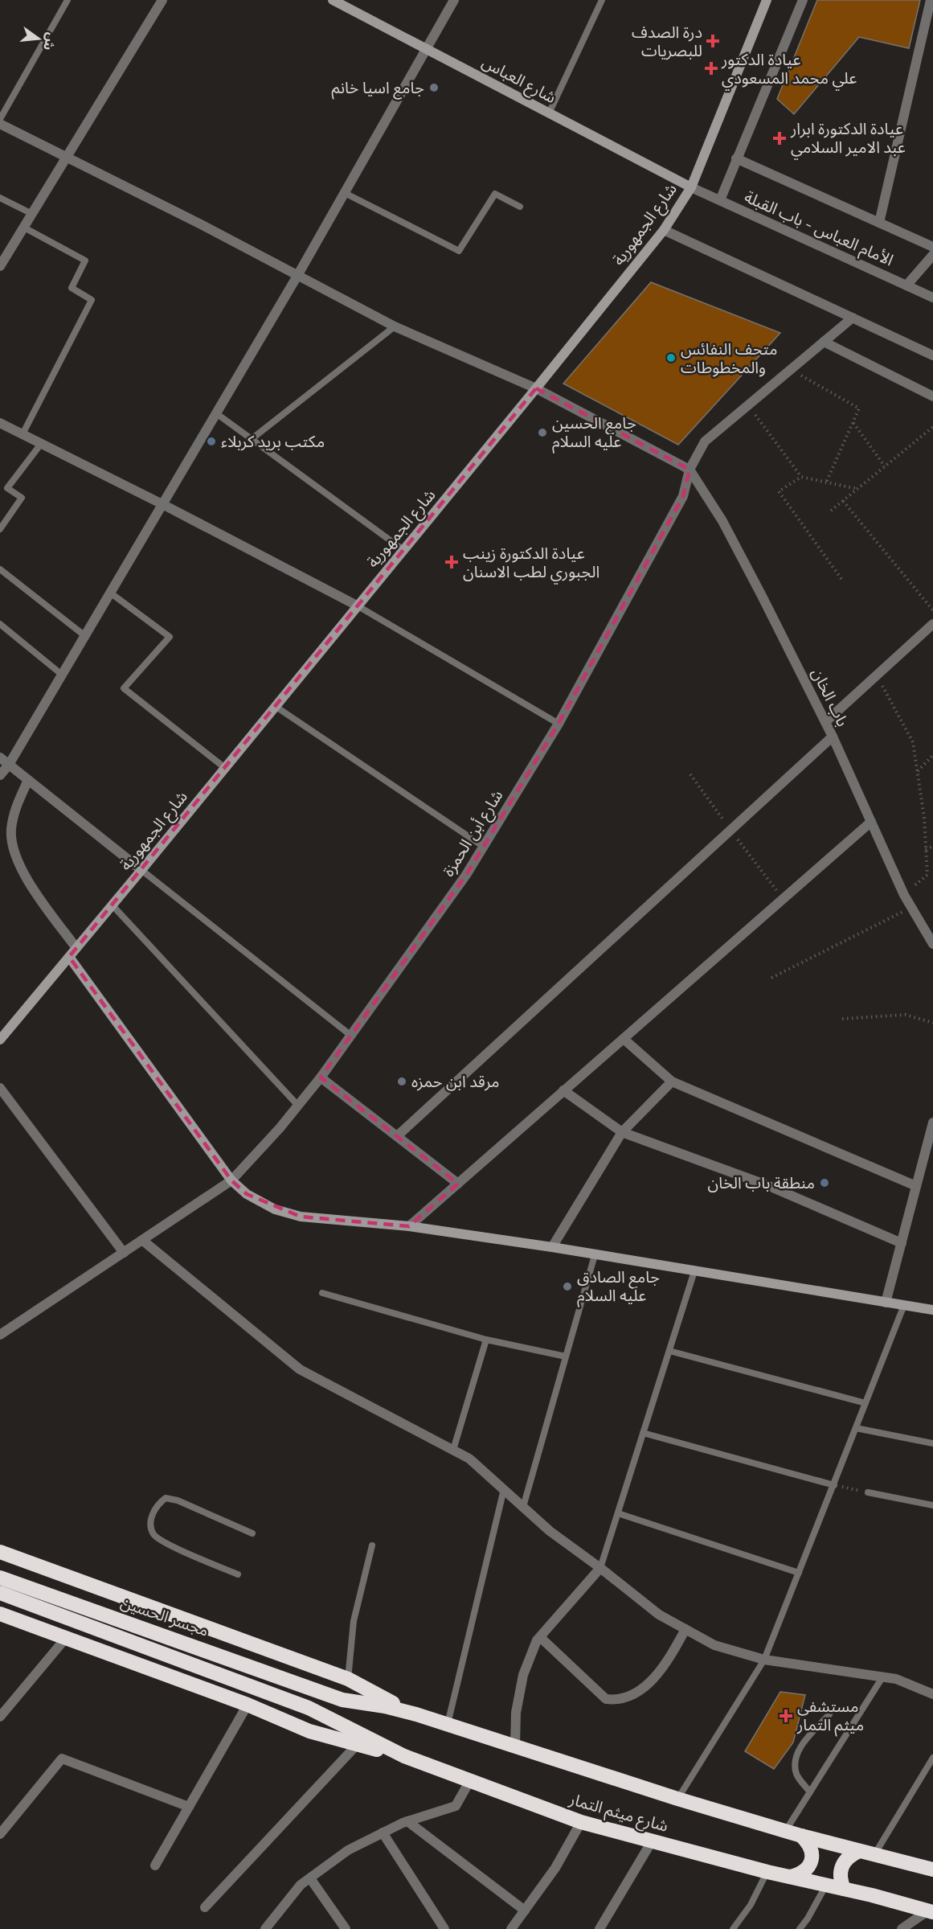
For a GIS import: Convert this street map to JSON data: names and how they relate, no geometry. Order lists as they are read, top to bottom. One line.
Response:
{"streets":{"highway":["مجسر الحسين","شارع ميثم التمار"],"main road":["شارع العباس","شارع الجمهورية"],"street":["الأمام العباس - باب القبلة","باب الخان","شارع أبن الحمزة"]},"crossings":[["شارع العباس","شارع الجمهورية"],["شارع العباس","الأمام العباس - باب القبلة"],["شارع الجمهورية","الأمام العباس - باب القبلة"],["باب الخان","شارع أبن الحمزة"],["مجسر الحسين","شارع ميثم التمار"]],"places":{"health":["درة الصدف للبصريات","عيادة الدكتور علي محمد المسعودي","عيادة الدكتورة ابرار عبد الامير السلامي","عيادة الدكتورة زينب الجبوري لطب الاسنان","مستشفى ميثم التمار"],"other":["جامع اسيا خانم","متحف النفائس والمخطوطات","جامع الحسين عليه السلام","مكتب بريد كربلاء","مرقد ابن حمزه","منطقة باب الخان","جامع الصادق عليه السلام"]},"north":"right"}
